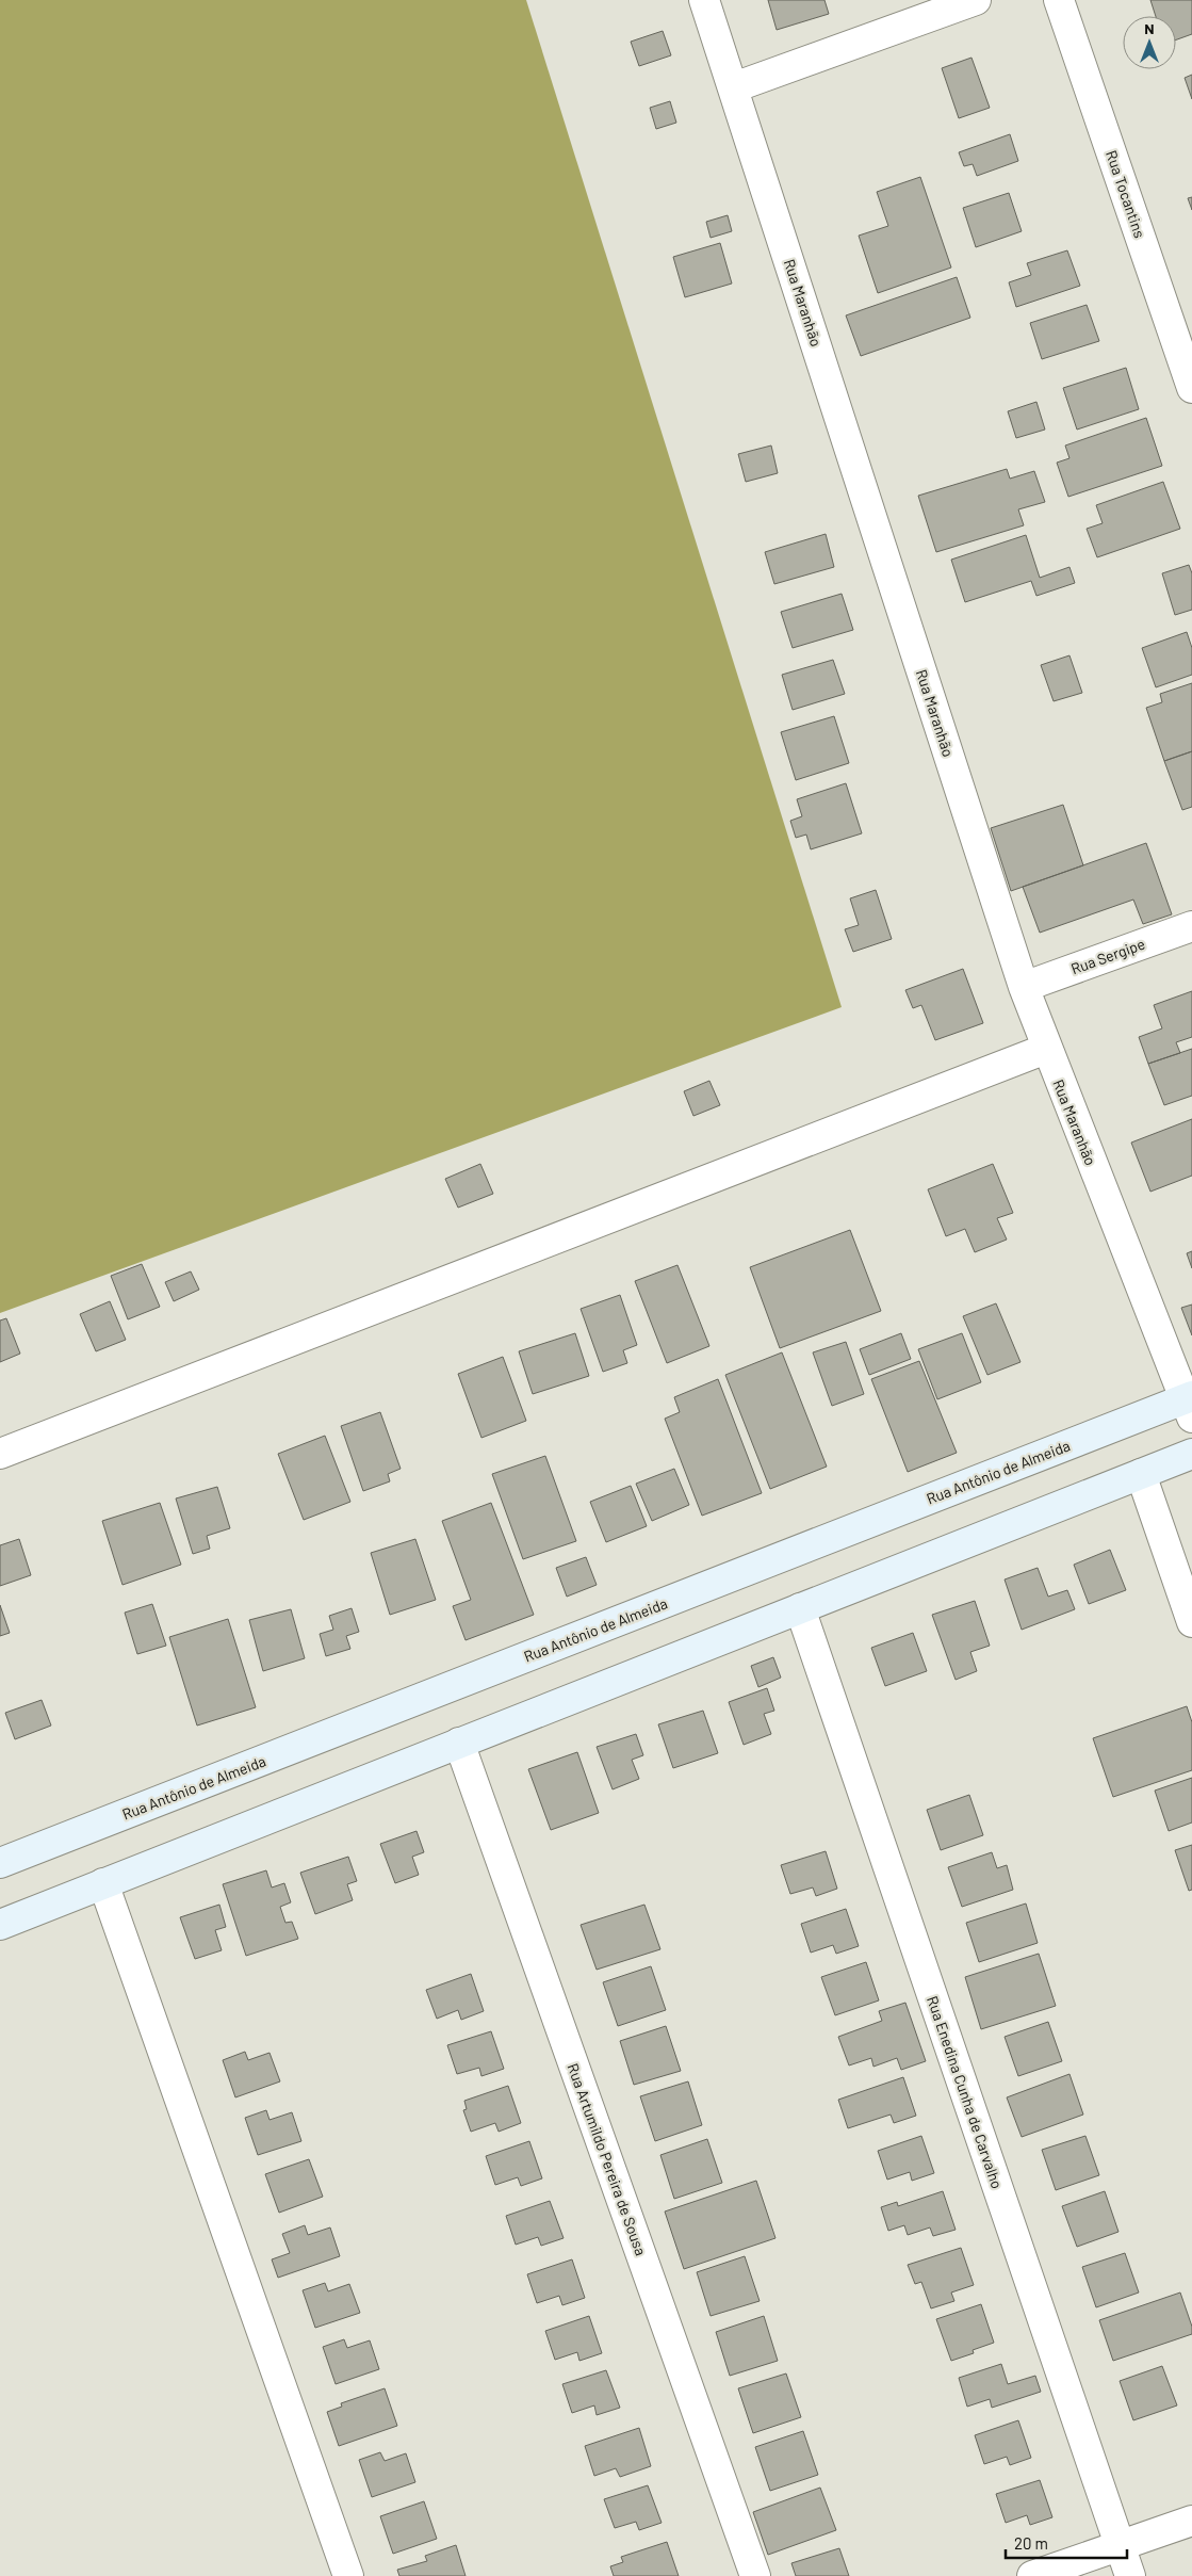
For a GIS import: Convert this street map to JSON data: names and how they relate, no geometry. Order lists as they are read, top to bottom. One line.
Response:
{"streets":{"street":["Rua Tocantins","Rua Maranhão","Rua Sergipe","Rua Antônio de Almeida","Rua Enedina Cunha de Carvalho","Rua Artumildo Pereira de Sousa"]},"crossings":[["Rua Maranhão","Rua Sergipe"],["Rua Maranhão","Rua Antônio de Almeida"]],"scale_bar":"20 m","north":"top"}
